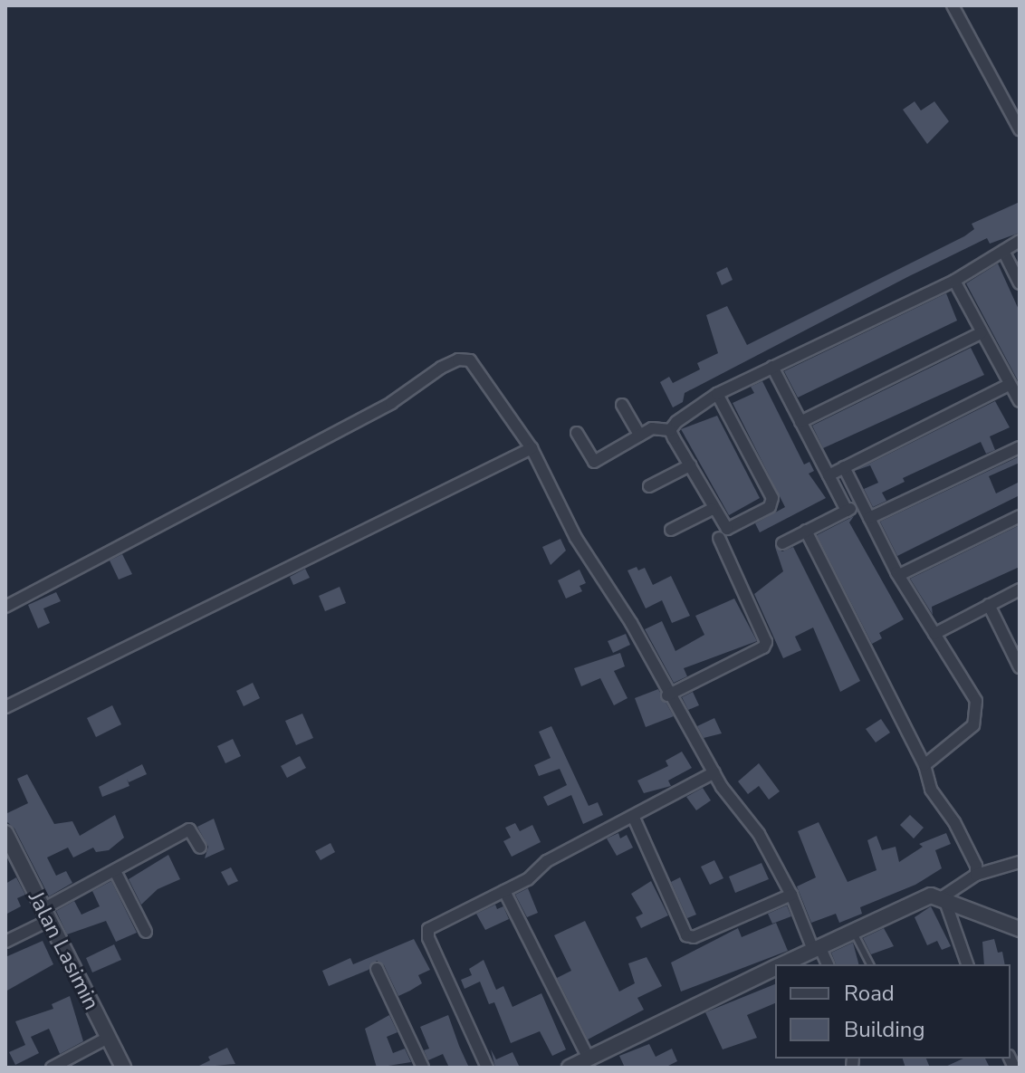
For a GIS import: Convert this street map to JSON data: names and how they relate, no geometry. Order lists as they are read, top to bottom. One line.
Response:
{"streets":{"street":["Jalan Lasimin"]},"legend":["Road","Building"]}
